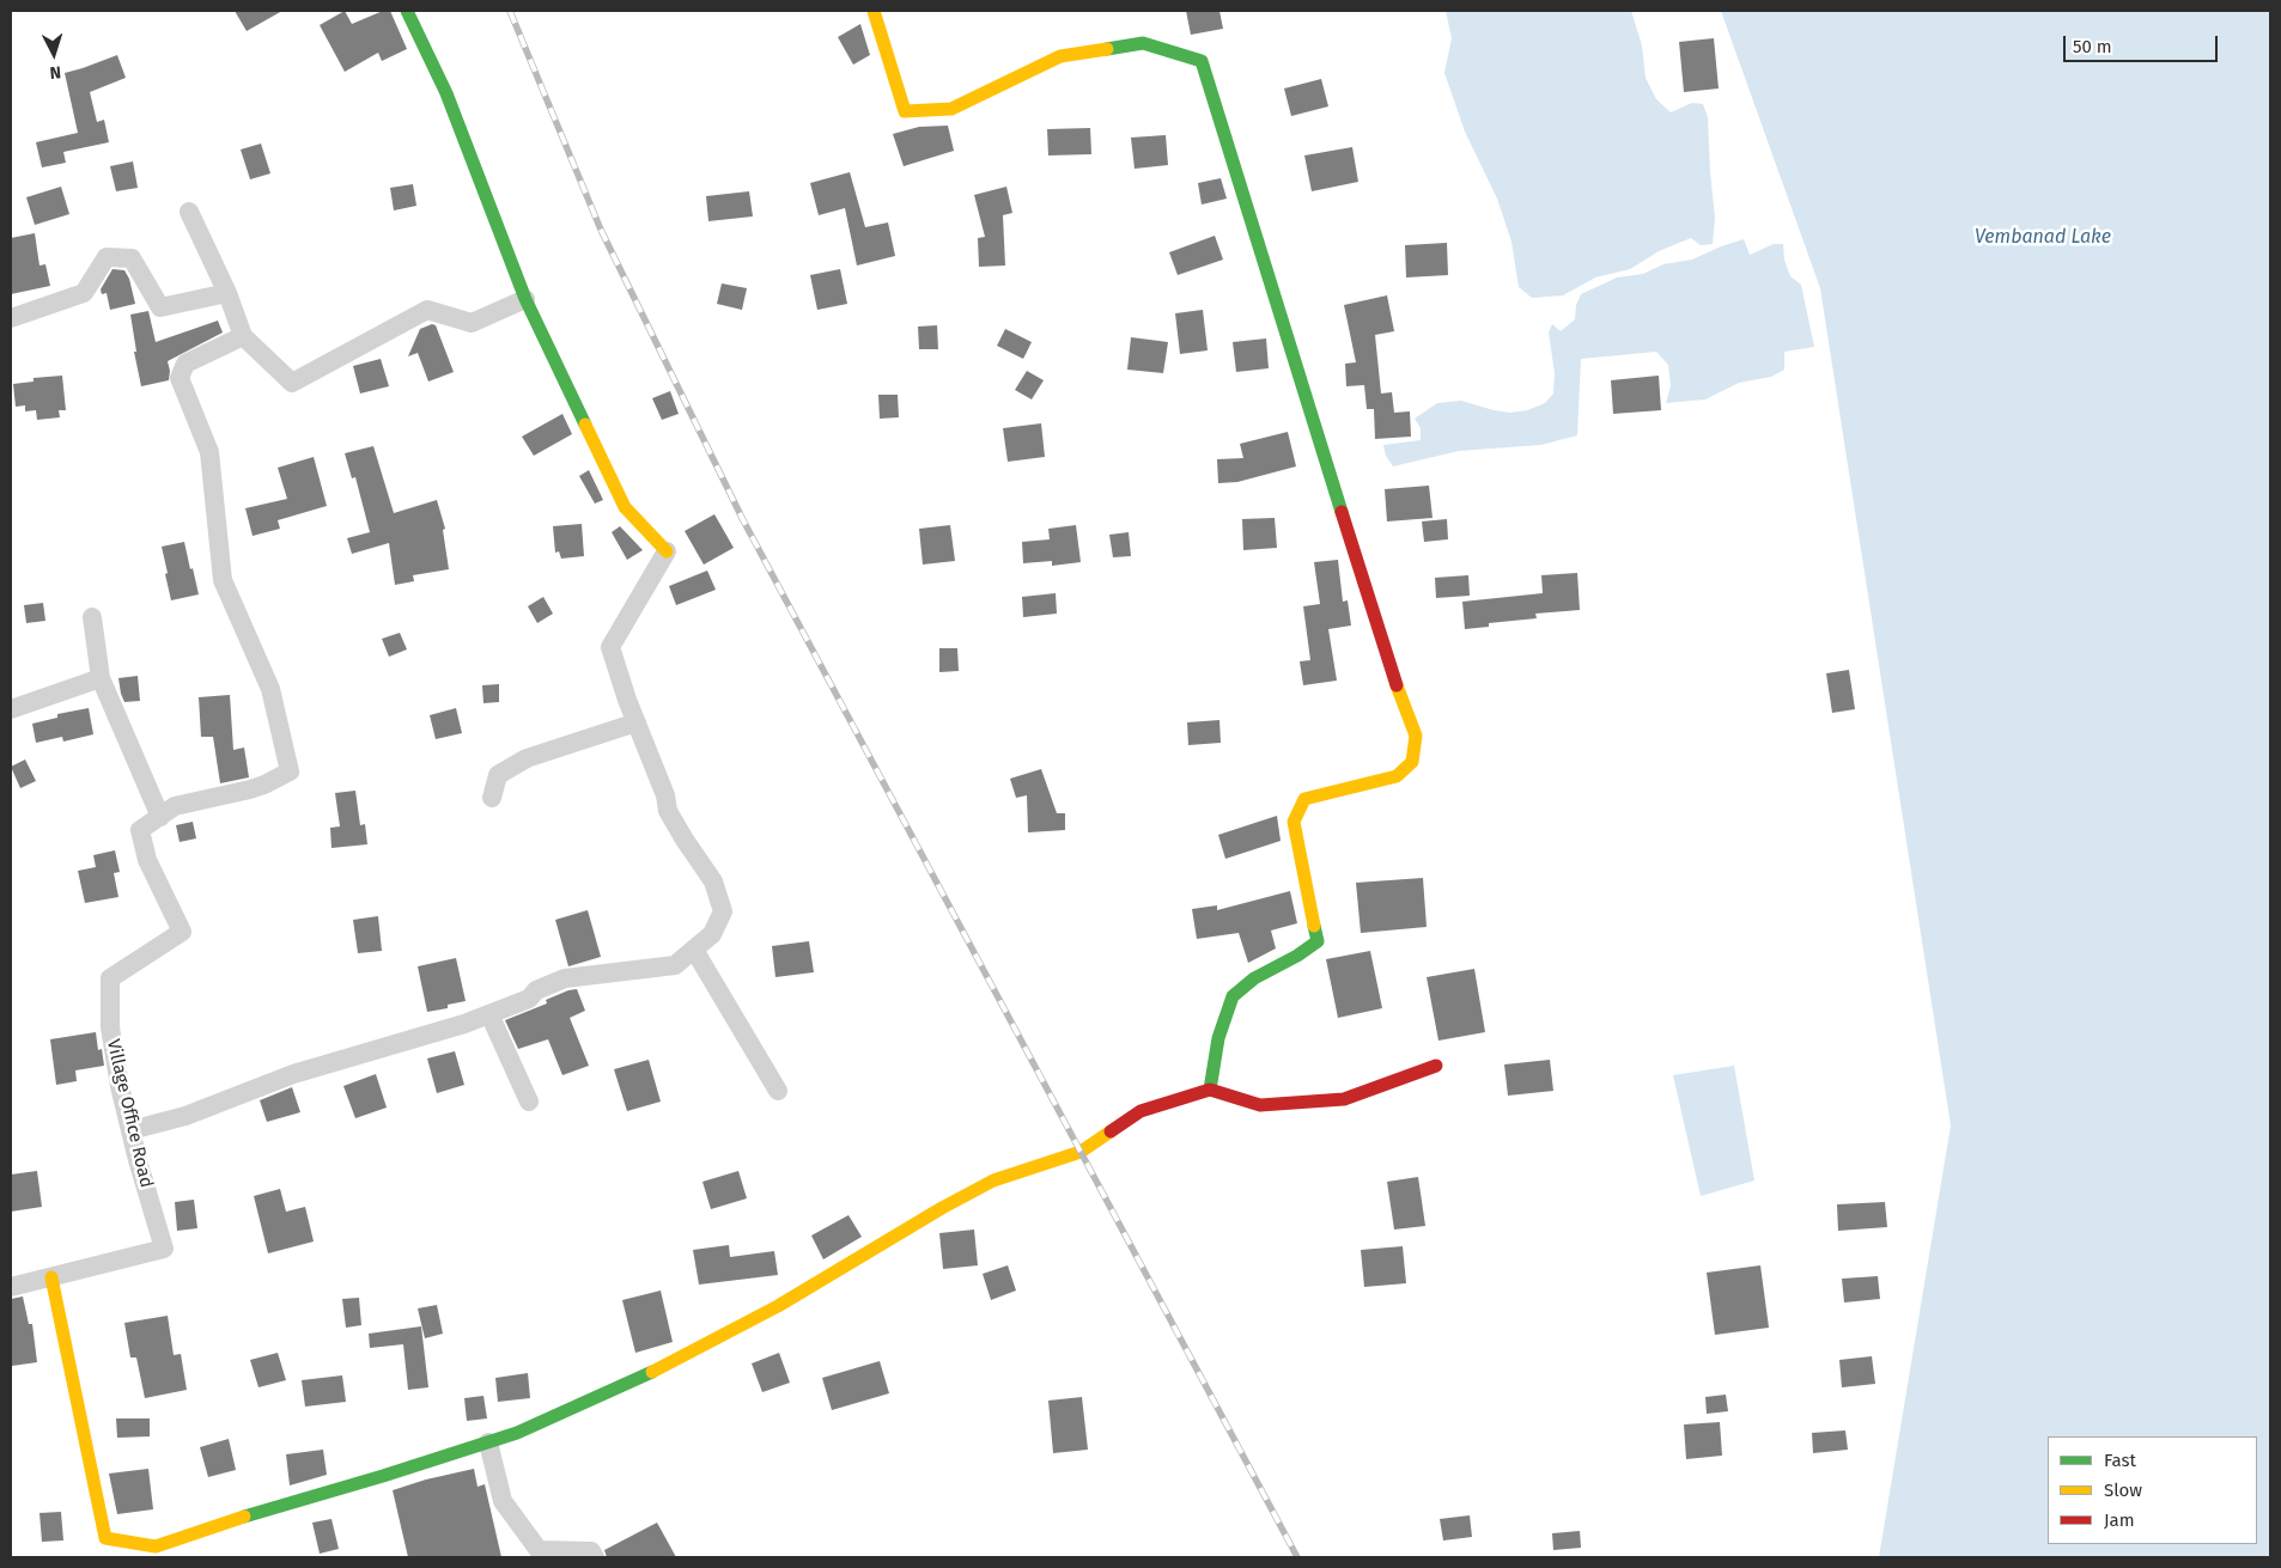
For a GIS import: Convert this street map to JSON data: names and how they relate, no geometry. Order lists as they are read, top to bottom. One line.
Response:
{"streets":{"street":["Village Office Road"]},"water":["Vembanad Lake"],"legend":["Fast","Slow","Jam"],"scale_bar":"50 m","north":"bottom"}
